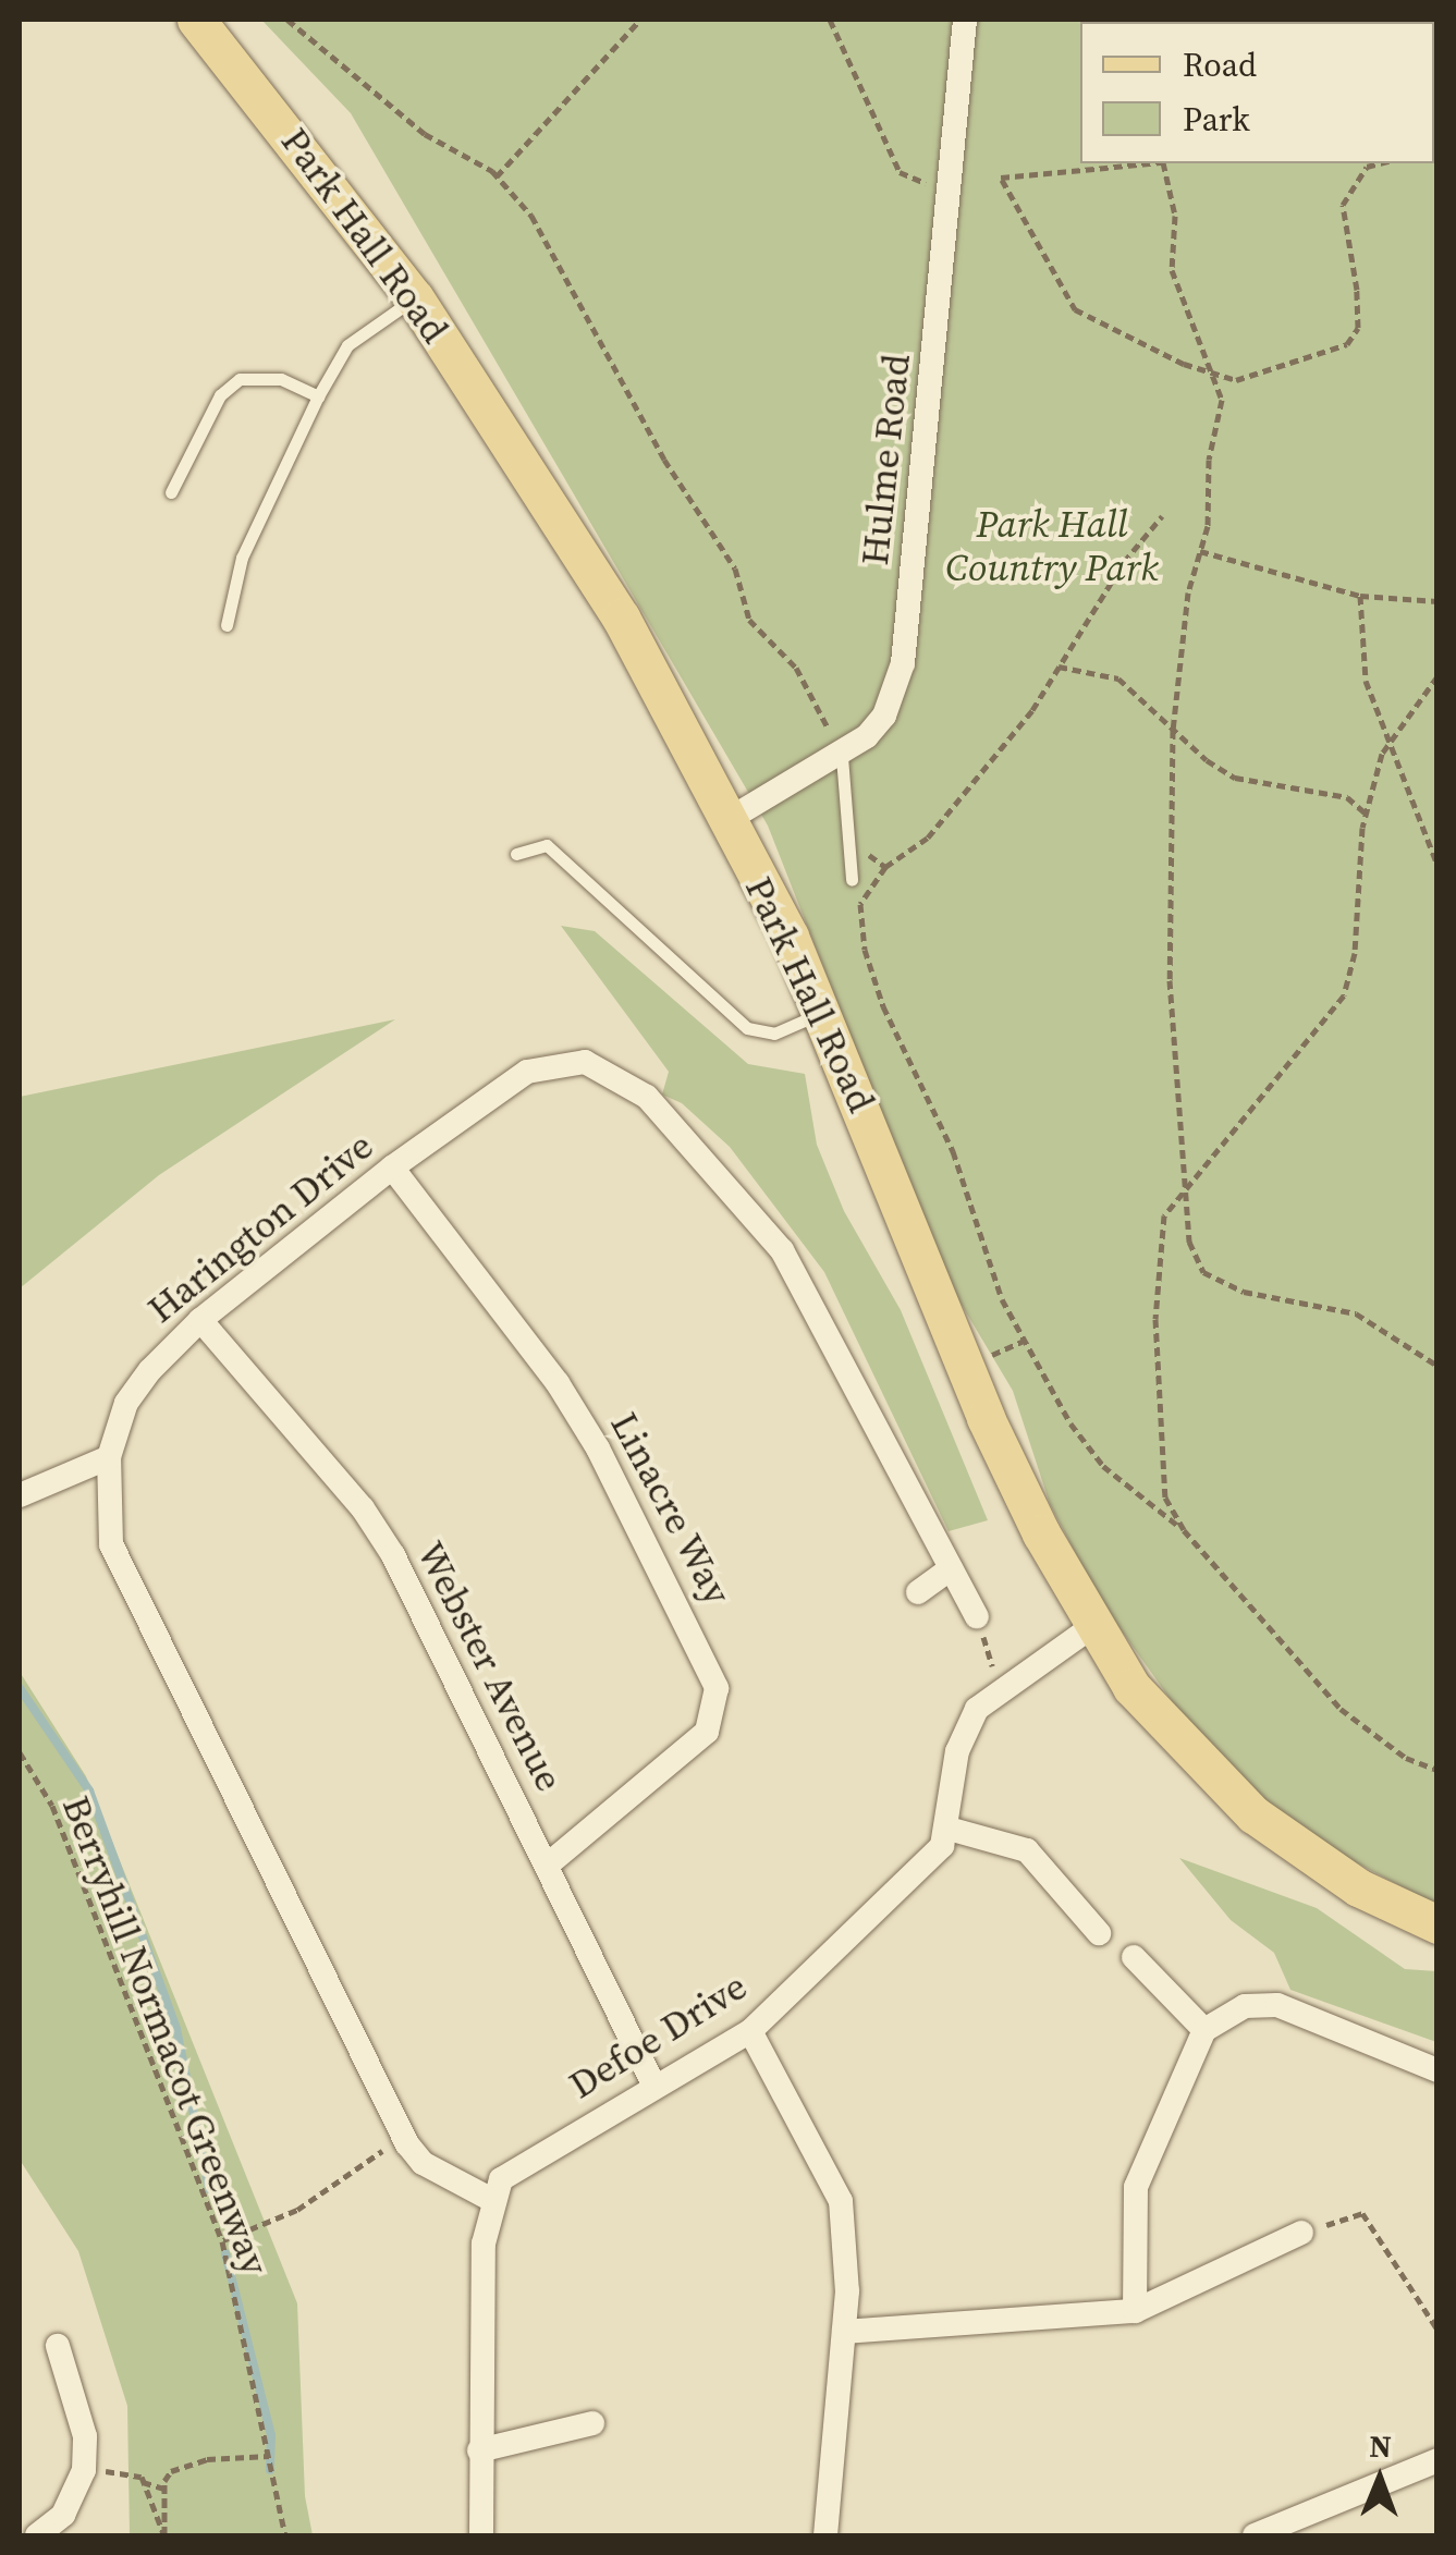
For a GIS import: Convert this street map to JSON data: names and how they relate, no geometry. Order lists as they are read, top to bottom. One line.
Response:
{"streets":{"main road":["Park Hall Road"],"street":["Hulme Road","Harington Drive","Linacre Way","Webster Avenue","Defoe Drive"],"path":["Berryhill Normacot Greenway"]},"crossings":[["Park Hall Road","Hulme Road"],["Park Hall Road","Defoe Drive"],["Harington Drive","Linacre Way"],["Harington Drive","Webster Avenue"],["Harington Drive","Defoe Drive"],["Linacre Way","Webster Avenue"],["Webster Avenue","Defoe Drive"]],"parks":["Park Hall Country Park"],"legend":["Road","Park"],"north":"top"}
